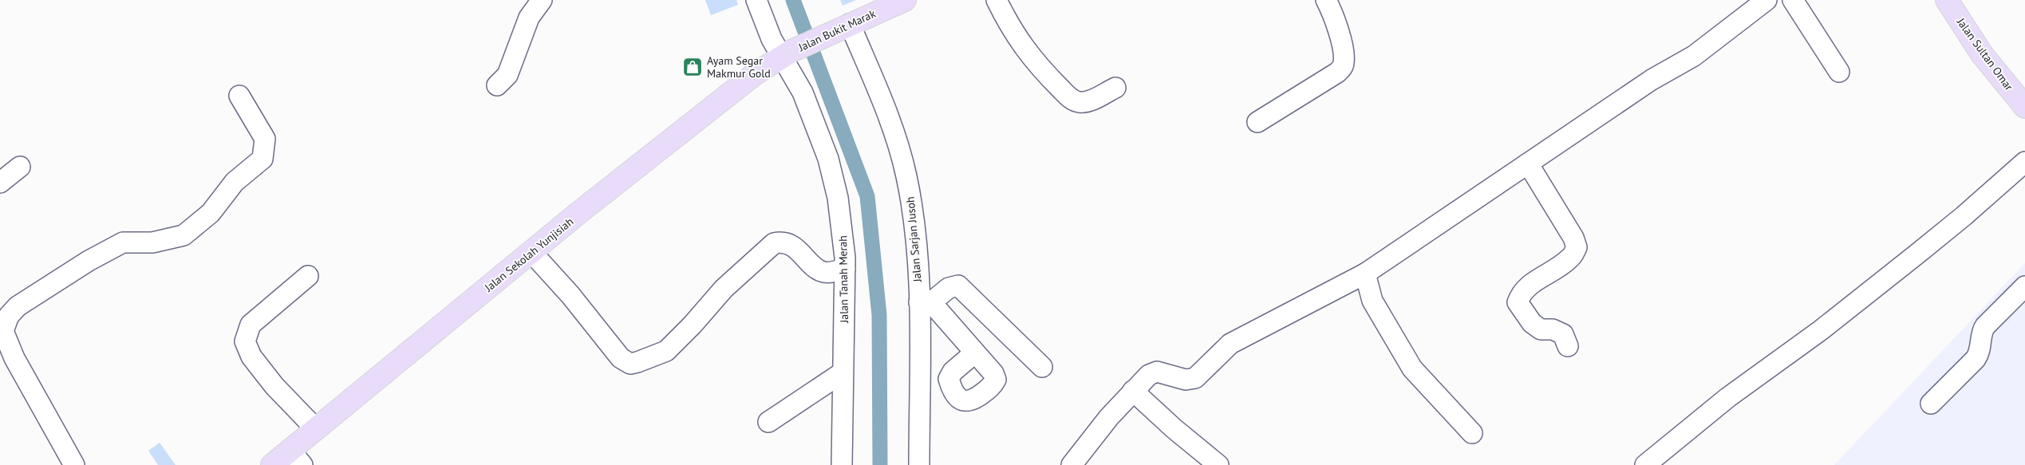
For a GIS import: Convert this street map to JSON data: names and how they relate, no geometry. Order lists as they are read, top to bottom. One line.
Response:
{"streets":{"main road":["Jalan Bukit Marak","Jalan Sultan Omar","Jalan Sekolah Yunjisiah"],"street":["Jalan Sarjan Jusoh","Jalan Tanah Merah"]},"crossings":[["Jalan Bukit Marak","Jalan Sarjan Jusoh"],["Jalan Bukit Marak","Jalan Sekolah Yunjisiah"],["Jalan Bukit Marak","Jalan Tanah Merah"],["Jalan Sekolah Yunjisiah","Jalan Tanah Merah"]],"places":{"shop":["Ayam Segar Makmur Gold"]}}
